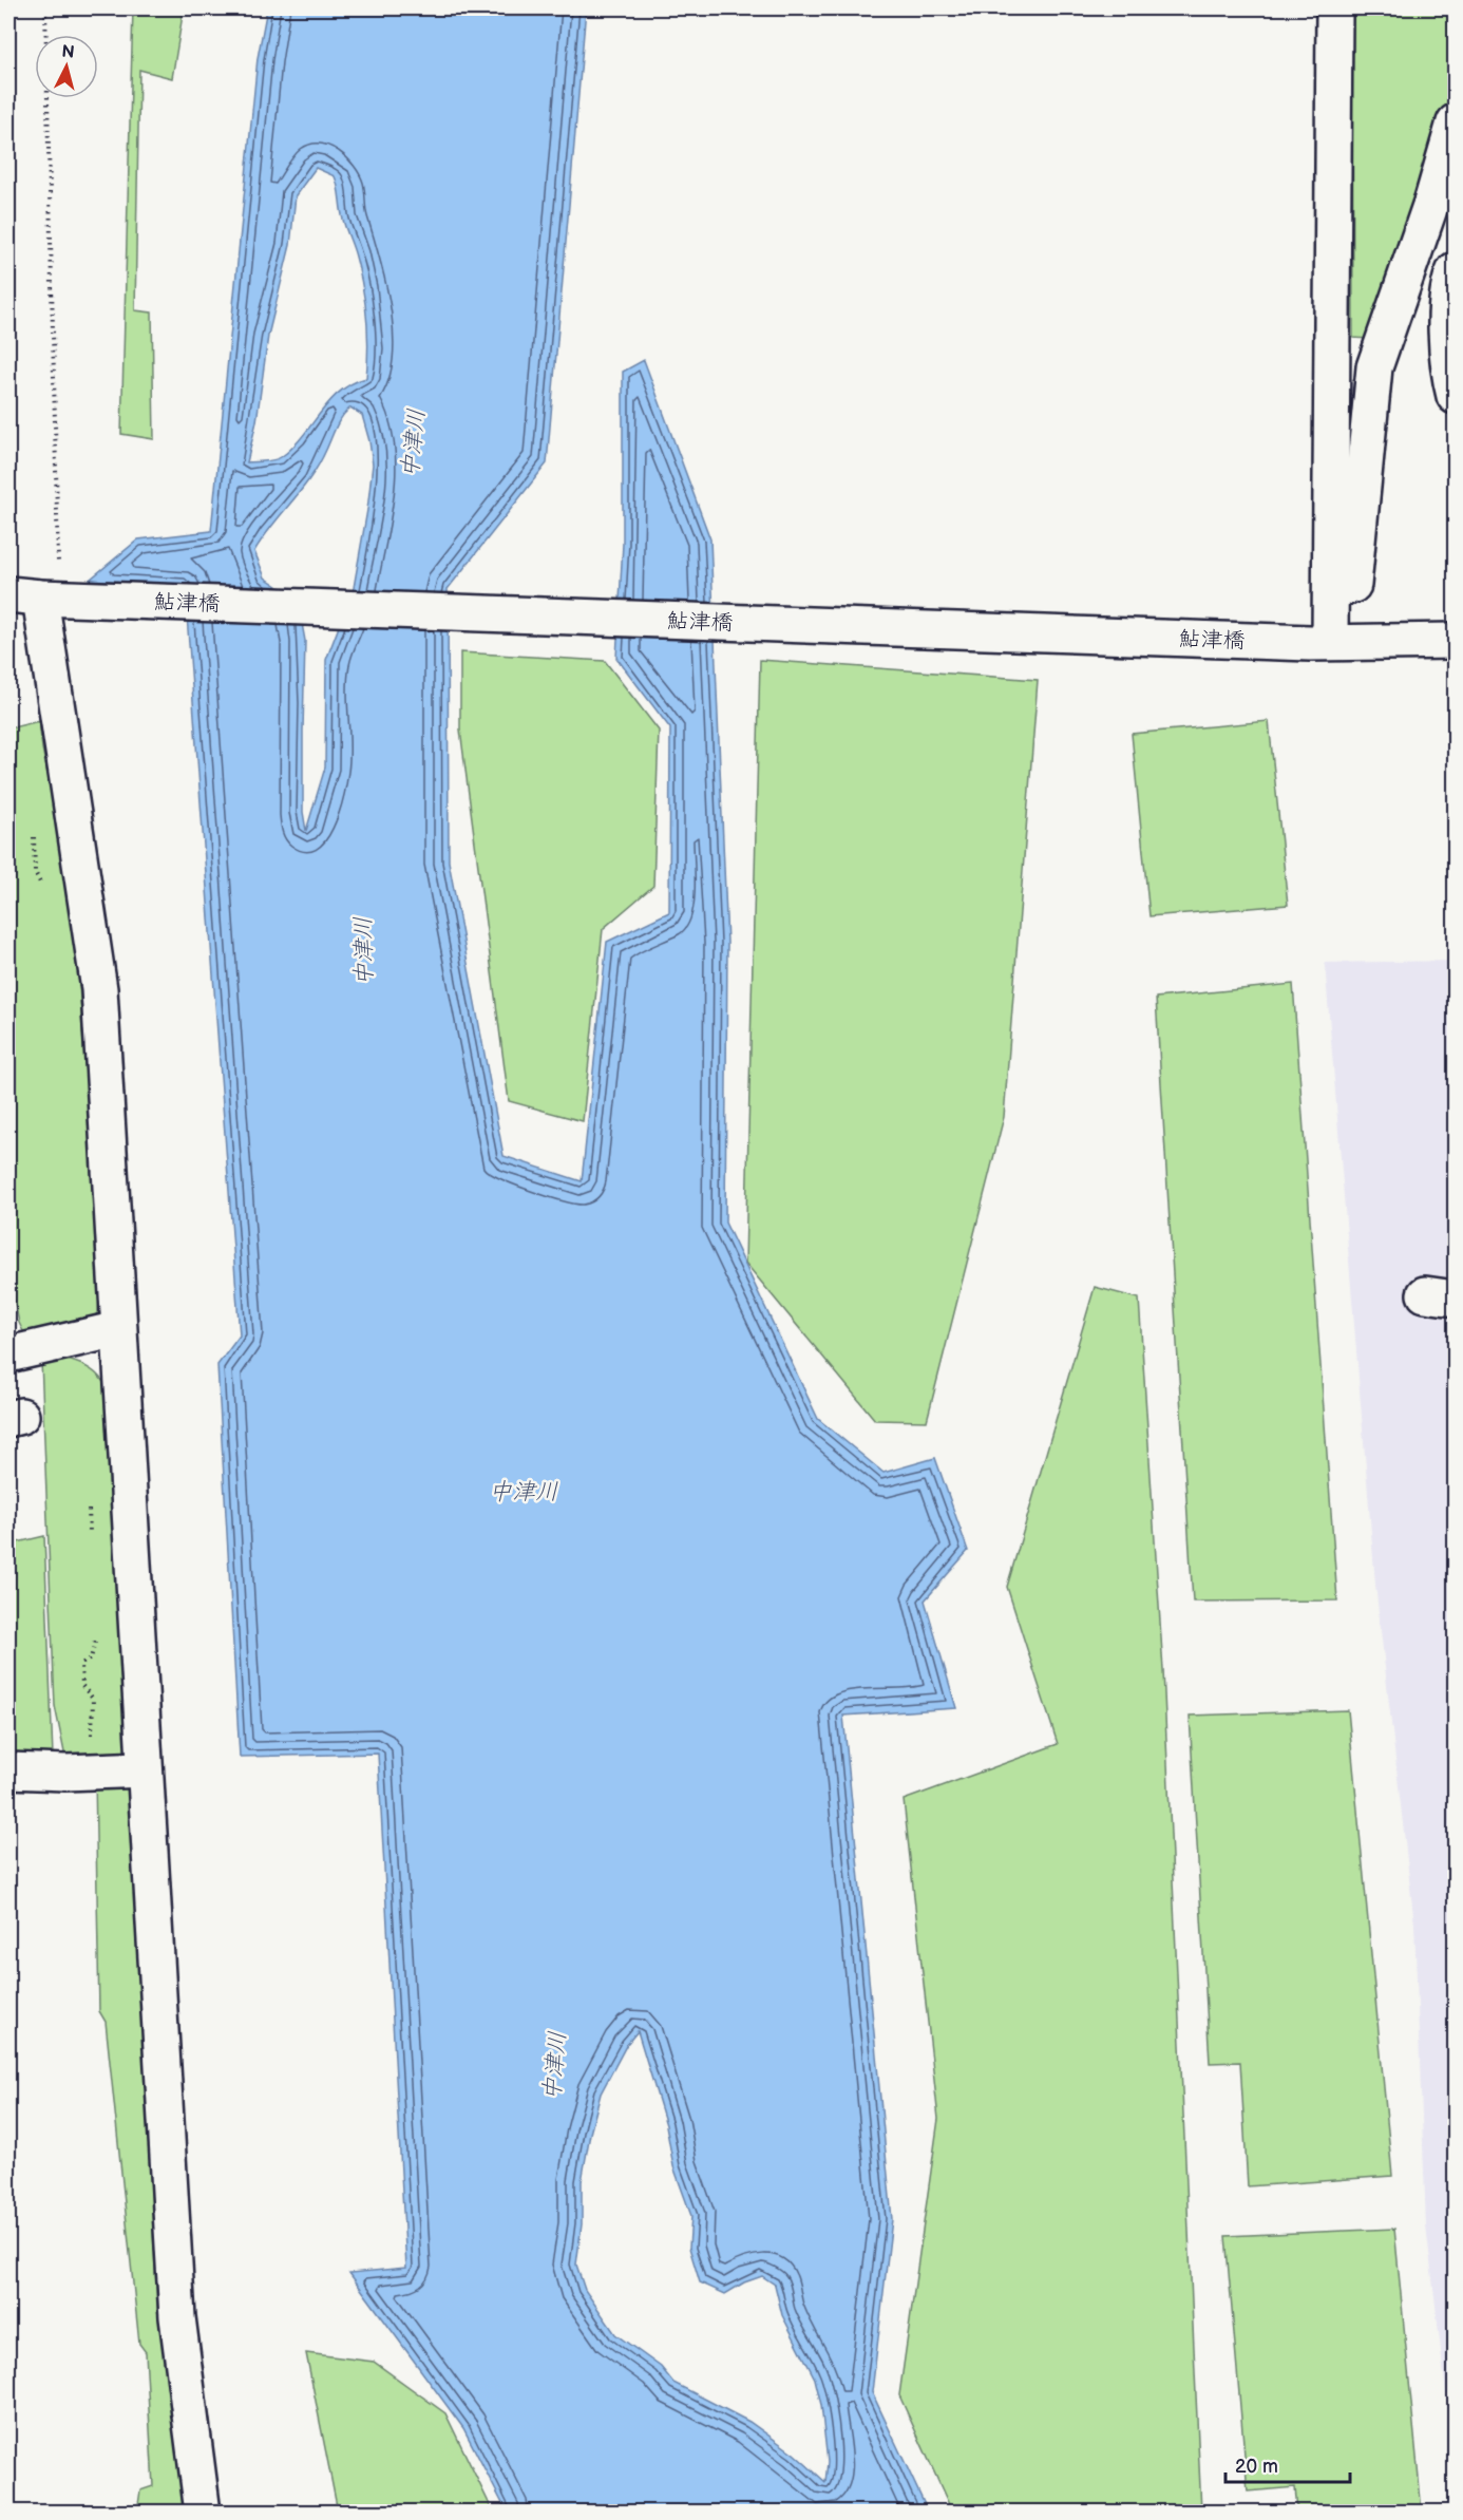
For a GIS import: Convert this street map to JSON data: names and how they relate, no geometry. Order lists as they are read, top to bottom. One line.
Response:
{"streets":{"street":["鮎津橋"]},"water":["中津川"],"scale_bar":"20 m","north":"top"}
